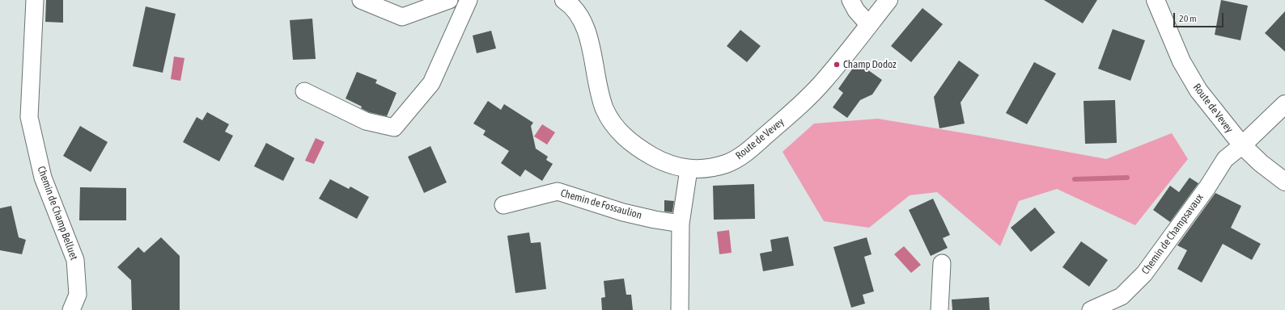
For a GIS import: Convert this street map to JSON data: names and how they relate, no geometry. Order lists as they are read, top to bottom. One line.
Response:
{"streets":{"street":["Route de Vevey","Chemin de Fossaulion","Chemin de Champ Belluet","Chemin de Champsavaux"]},"crossings":[["Route de Vevey","Chemin de Champsavaux"]],"places":["Champ Dodoz"],"scale_bar":"20 m"}
